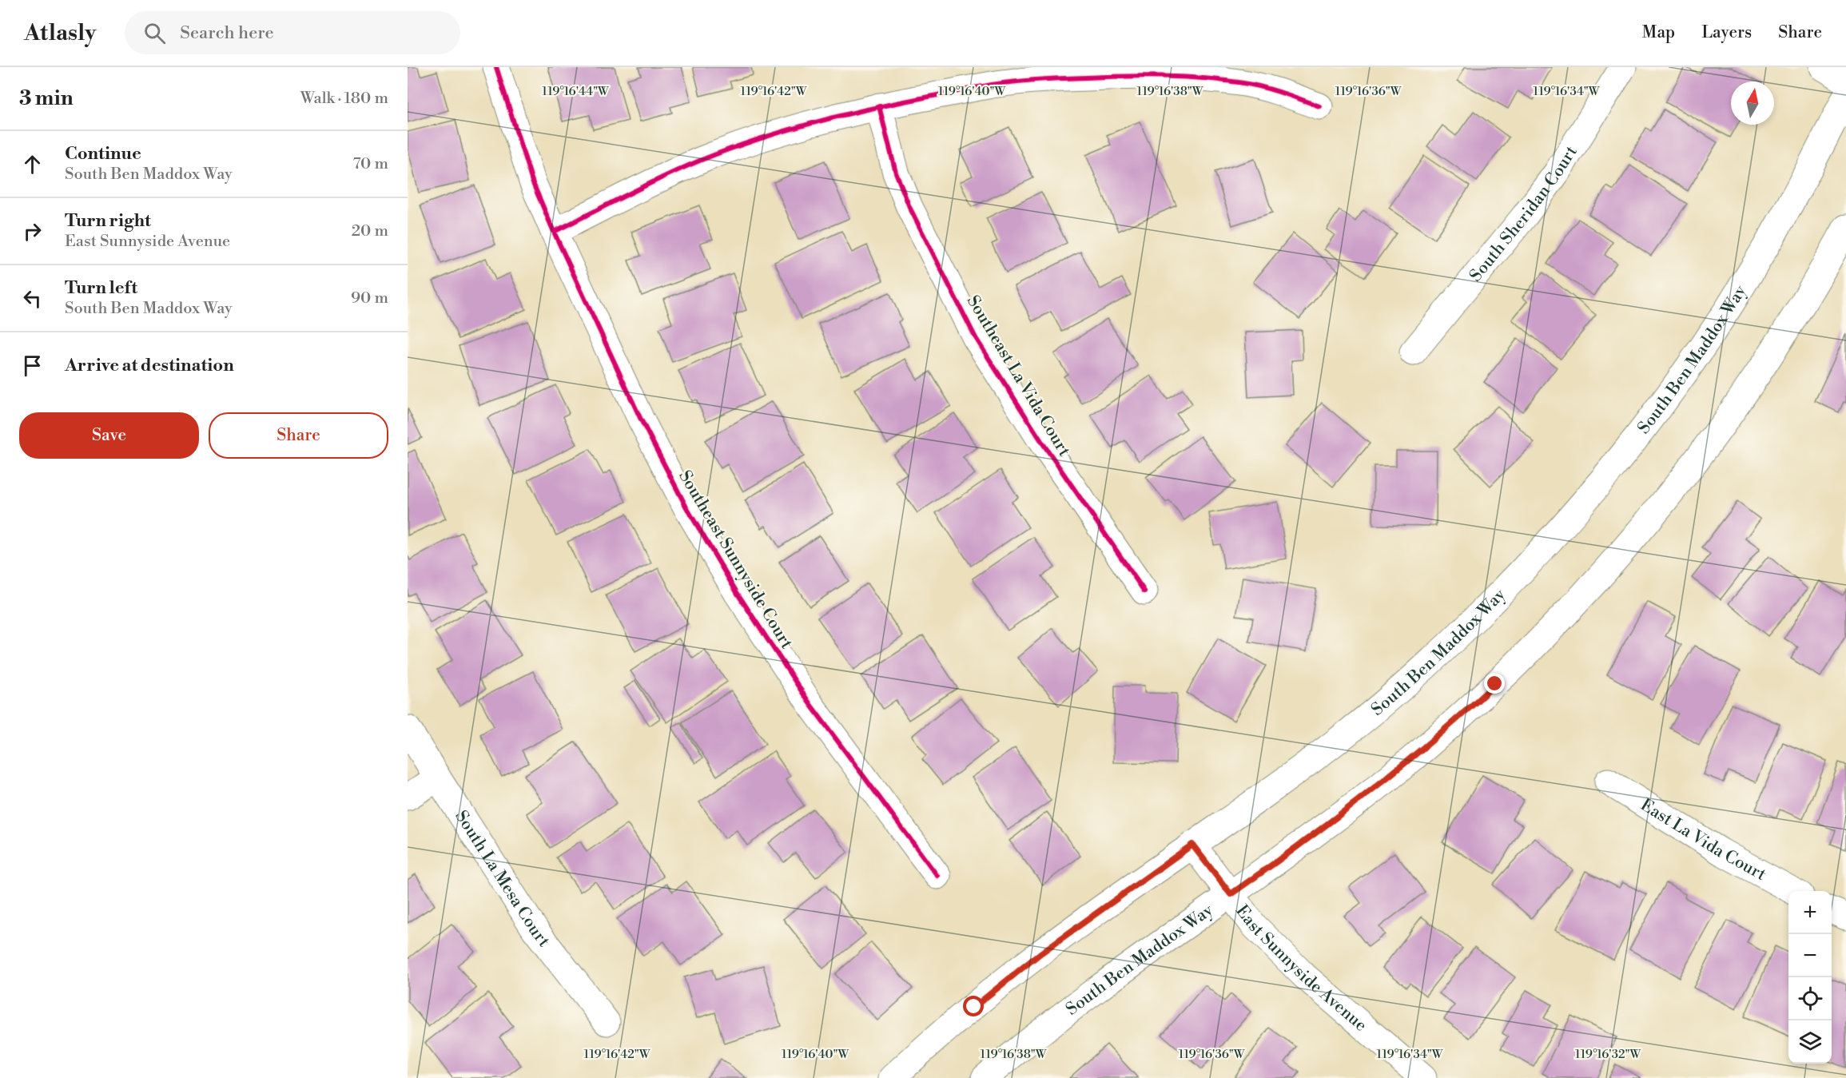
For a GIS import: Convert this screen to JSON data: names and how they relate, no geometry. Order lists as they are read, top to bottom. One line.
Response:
{"streets":{"street":["South Sheridan Court","South Ben Maddox Way","Southeast La Vida Court","Southeast Sunnyside Court","East La Vida Court","South La Mesa Court","East Sunnyside Avenue"]},"crossings":[["South Ben Maddox Way","East Sunnyside Avenue"]],"north":"top","page":{"header":"Atlasly","search":"Search here","nav":["Map","Layers","Share"],"heading":["3 min","Walk · 180 m"],"list":[["Continue","South Ben Maddox Way","70 m"],["Turn right","East Sunnyside Avenue","20 m"],["Turn left","South Ben Maddox Way","90 m"],"Arrive at destination"],"buttons":["Save","Share"],"map_buttons":["+","−"]},"coordinates":["119°16'44\"W","119°16'42\"W","119°16'40\"W","119°16'38\"W","119°16'36\"W","119°16'34\"W","119°16'32\"W"]}
